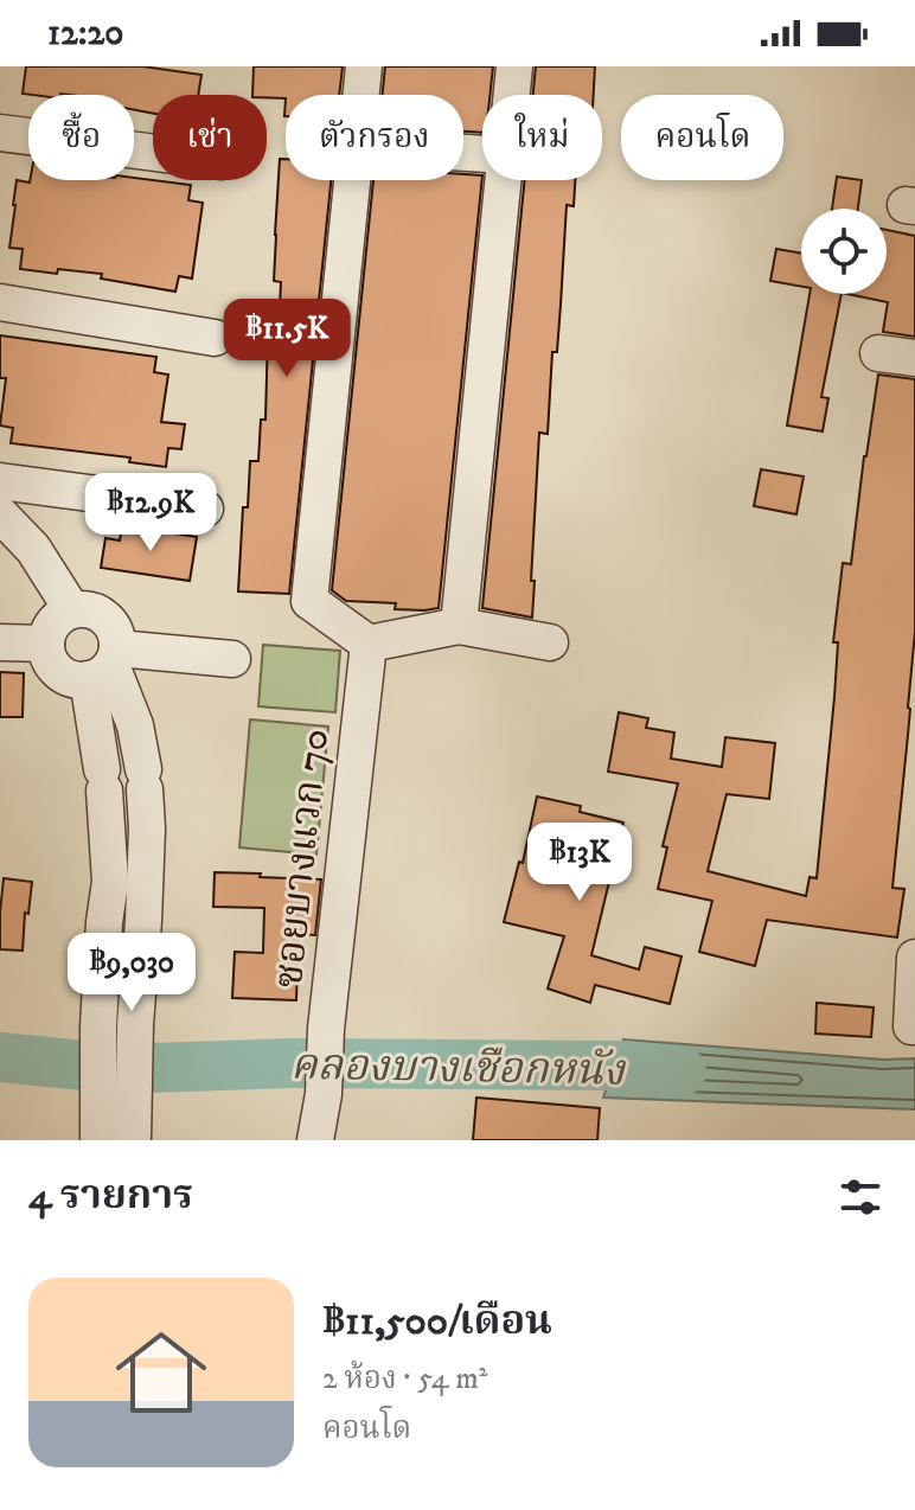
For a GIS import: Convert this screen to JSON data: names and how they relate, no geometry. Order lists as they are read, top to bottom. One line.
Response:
{"streets":{"street":["ซอยบางแวก 70"]},"water":["คลองบางเชือกหนัง"],"page":{"status":"12:20","chip":["ซื้อ","เช่า","ตัวกรอง","ใหม่","คอนโด"],"price":["฿11.5K","฿12.9K","฿13K","฿9,030"],"heading":"4 รายการ","list":[{"name":"฿11,500/เดือน","note":"2 ห้อง · 54 m² · คอนโด"}]}}
